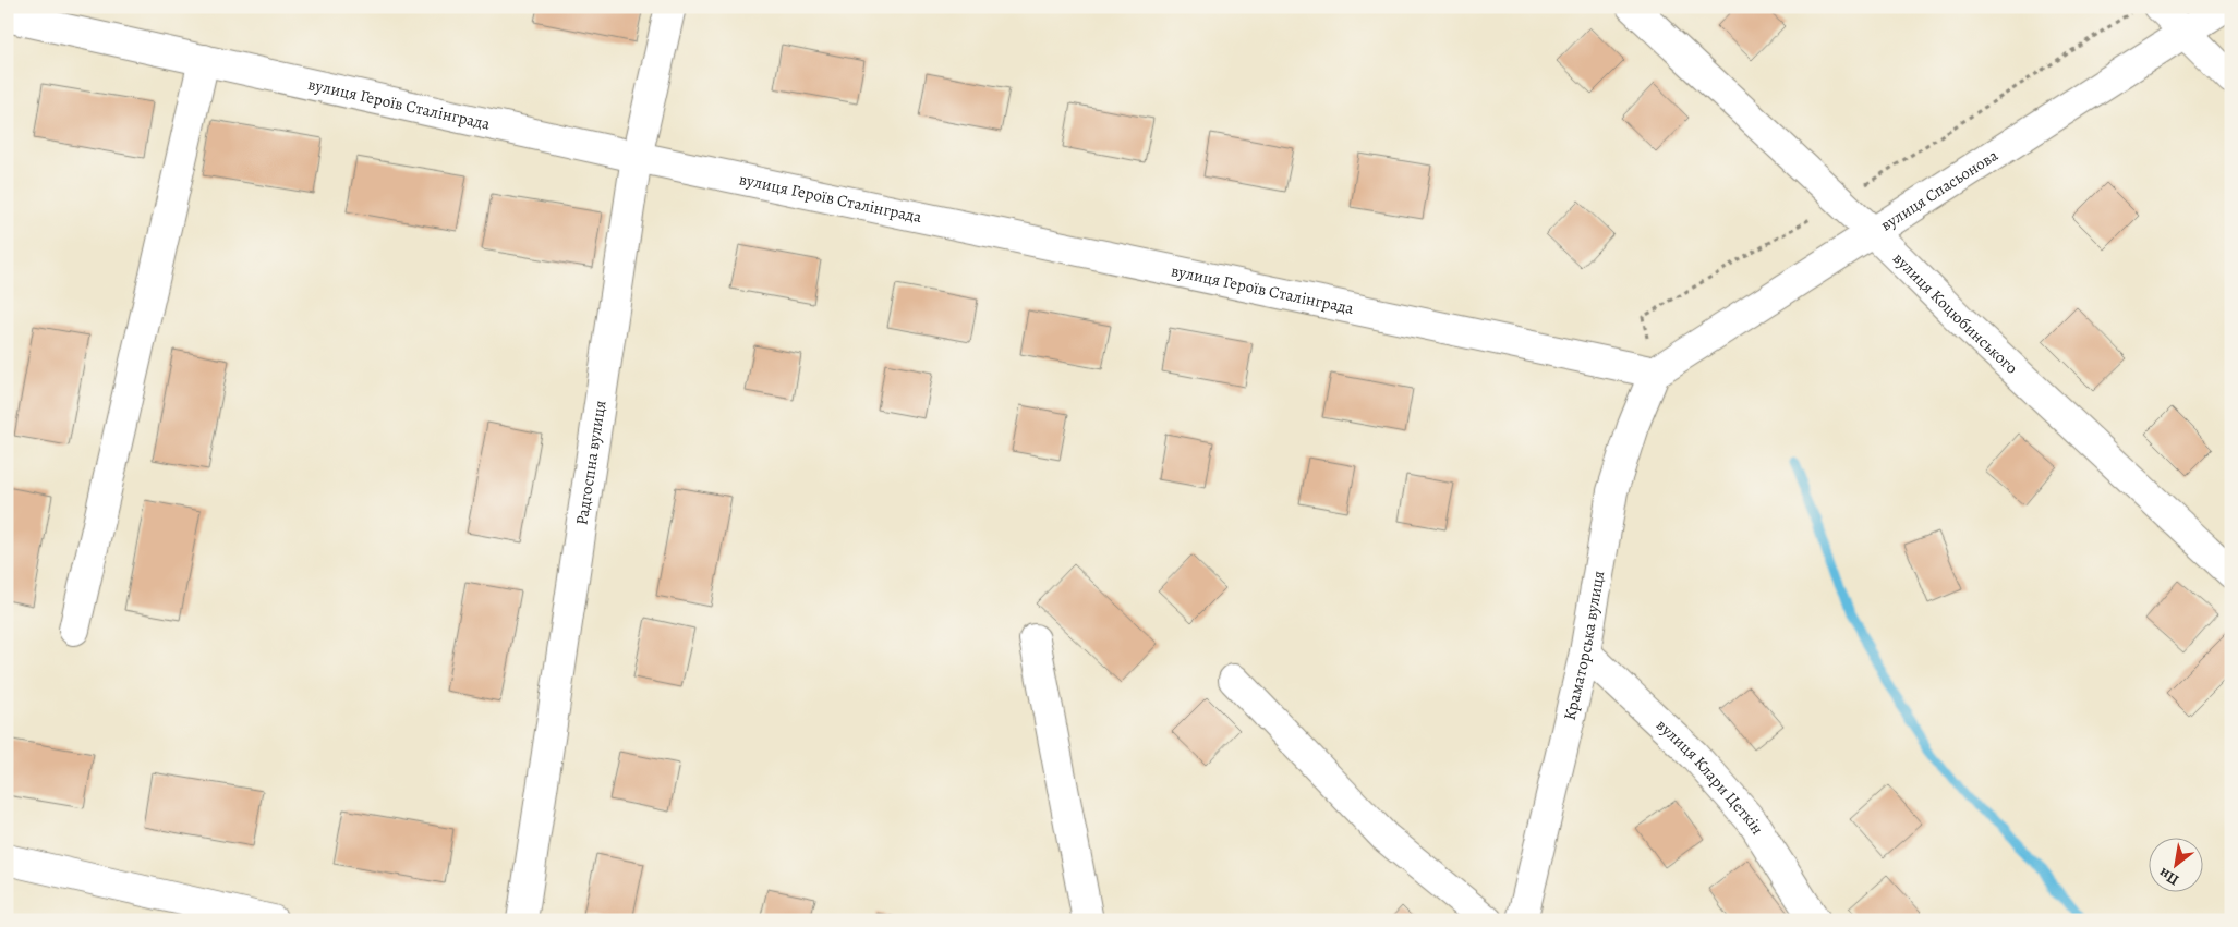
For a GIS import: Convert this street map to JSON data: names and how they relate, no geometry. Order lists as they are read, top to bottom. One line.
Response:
{"streets":{"street":["вулиця Героїв Сталінграда","вулиця Спасьонова","вулиця Коцюбинського","Радгоспна вулиця","Краматорська вулиця","вулиця Клари Цеткін"]},"crossings":[["вулиця Героїв Сталінграда","вулиця Спасьонова"],["вулиця Героїв Сталінграда","Радгоспна вулиця"],["вулиця Героїв Сталінграда","Краматорська вулиця"],["вулиця Спасьонова","вулиця Коцюбинського"],["вулиця Спасьонова","Краматорська вулиця"],["Краматорська вулиця","вулиця Клари Цеткін"]],"north":"bottom left"}
